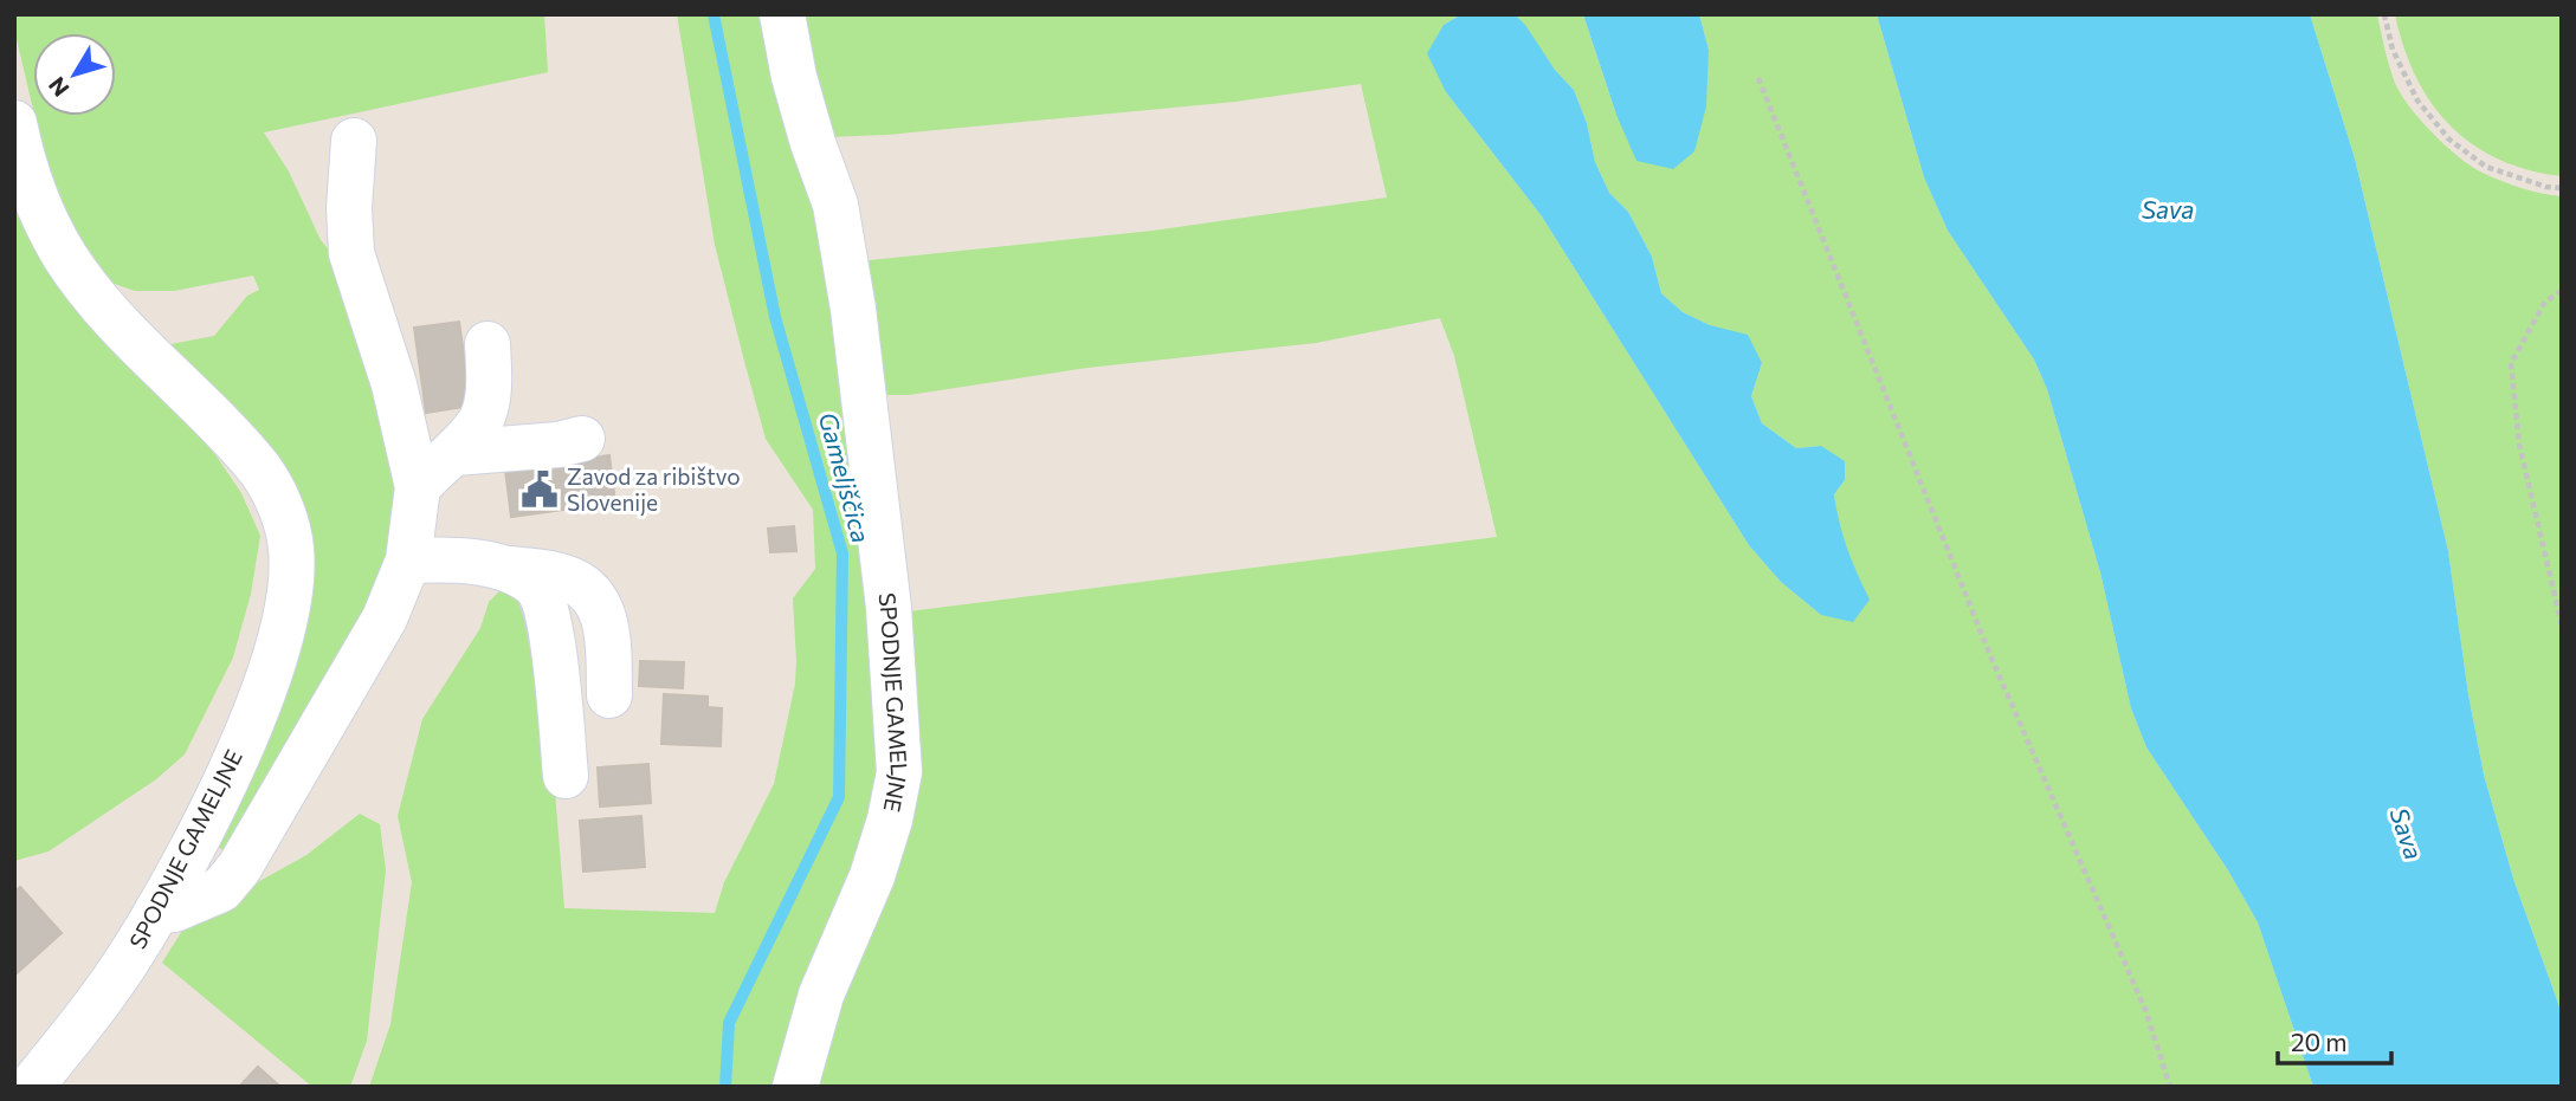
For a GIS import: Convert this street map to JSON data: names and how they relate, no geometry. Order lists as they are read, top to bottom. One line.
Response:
{"streets":{"street":["SPODNJE GAMELJNE"]},"water":["Sava","Gameljščica"],"places":{"public building":["Zavod za ribištvo Slovenije"]},"scale_bar":"20 m","north":"bottom left"}
